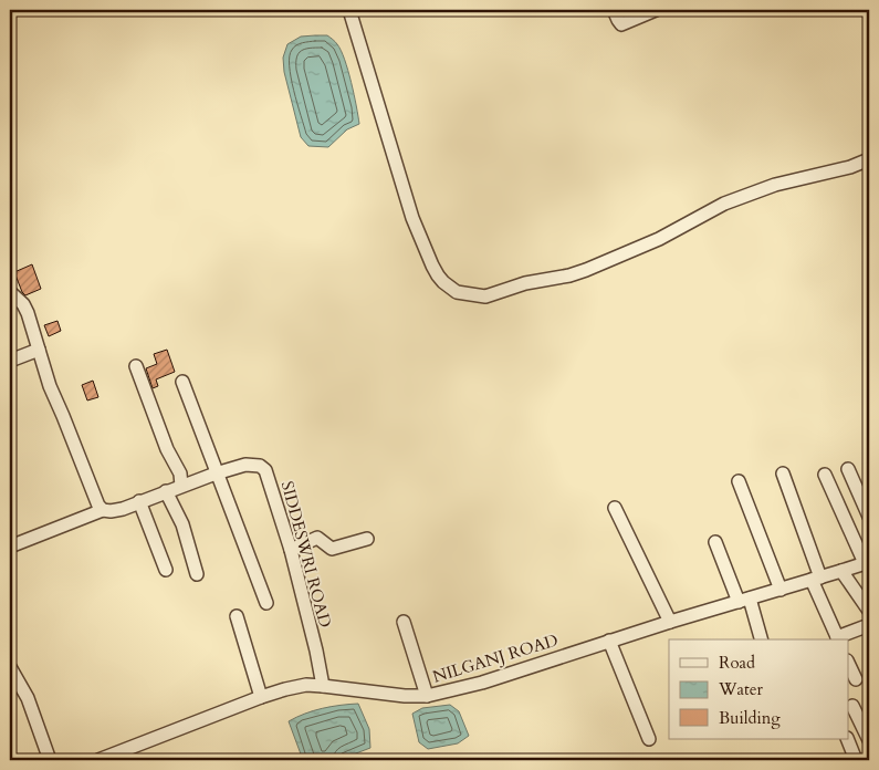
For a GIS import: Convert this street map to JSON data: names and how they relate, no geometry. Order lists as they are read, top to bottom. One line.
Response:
{"streets":{"street":["SIDDESWRI ROAD","NILGANJ ROAD"]},"crossings":[["SIDDESWRI ROAD","NILGANJ ROAD"]],"legend":["Road","Water","Building"]}
